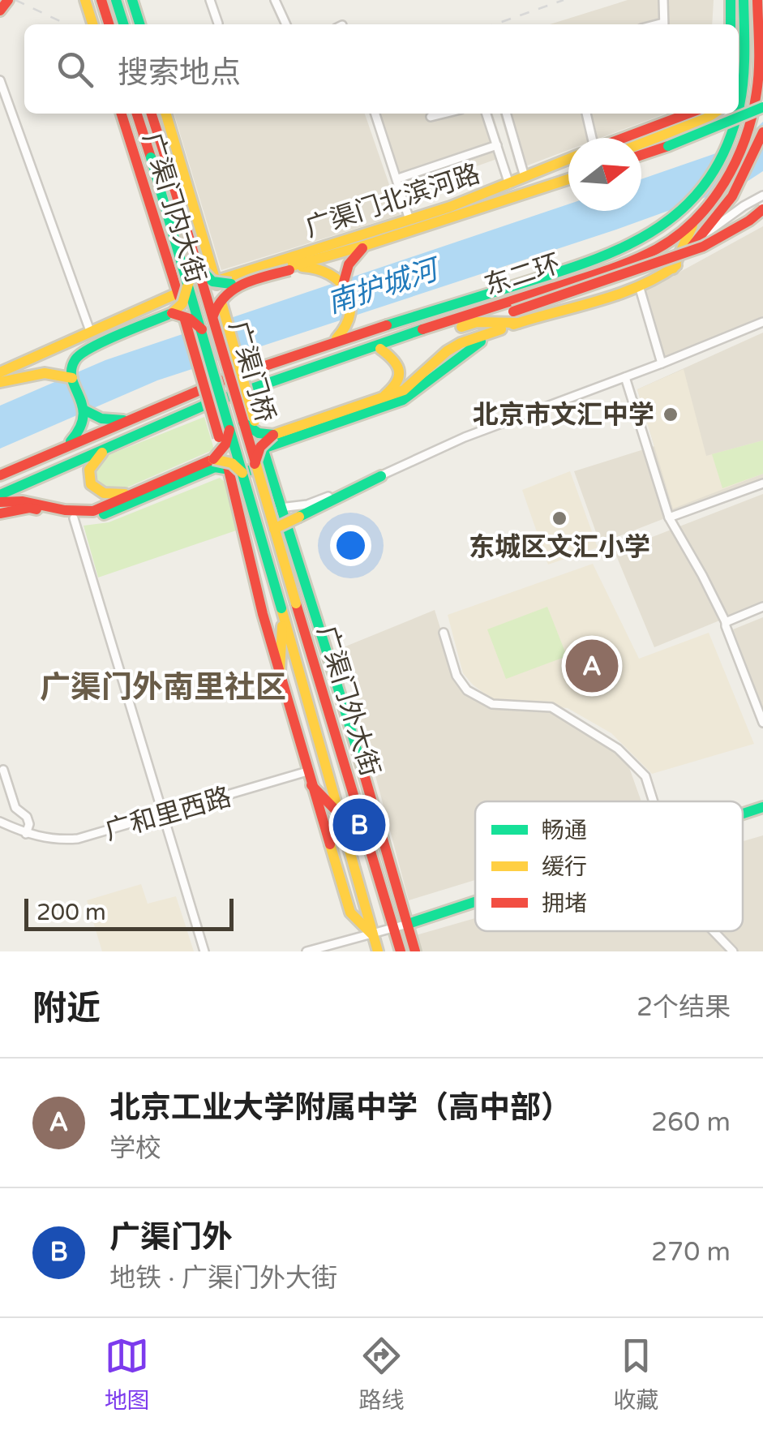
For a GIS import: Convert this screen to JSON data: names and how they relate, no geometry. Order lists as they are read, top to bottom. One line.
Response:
{"streets":{"main road":["广渠门北滨河路","广渠门内大街","东二环","广渠门桥","广渠门外大街"],"street":["广和里西路"]},"crossings":[["广渠门北滨河路","广渠门内大街"],["广渠门内大街","广渠门桥"],["广渠门桥","广渠门外大街"],["广渠门桥","广和里西路"]],"districts":["广渠门外南里社区"],"water":["南护城河"],"places":["北京市文汇中学","东城区文汇小学"],"legend":["畅通","缓行","拥堵"],"scale_bar":"200 m","north":"right","page":{"search":"搜索地点","pins":["A","B"],"scale":"200 m","heading":["附近","2个结果"],"list":[{"mark":"A","name":"北京工业大学附属中学（高中部）","note":"学校","value":"260 m"},{"mark":"B","name":"广渠门外","note":"地铁 · 广渠门外大街","value":"270 m"}],"nav":["地图","路线","收藏"]}}
